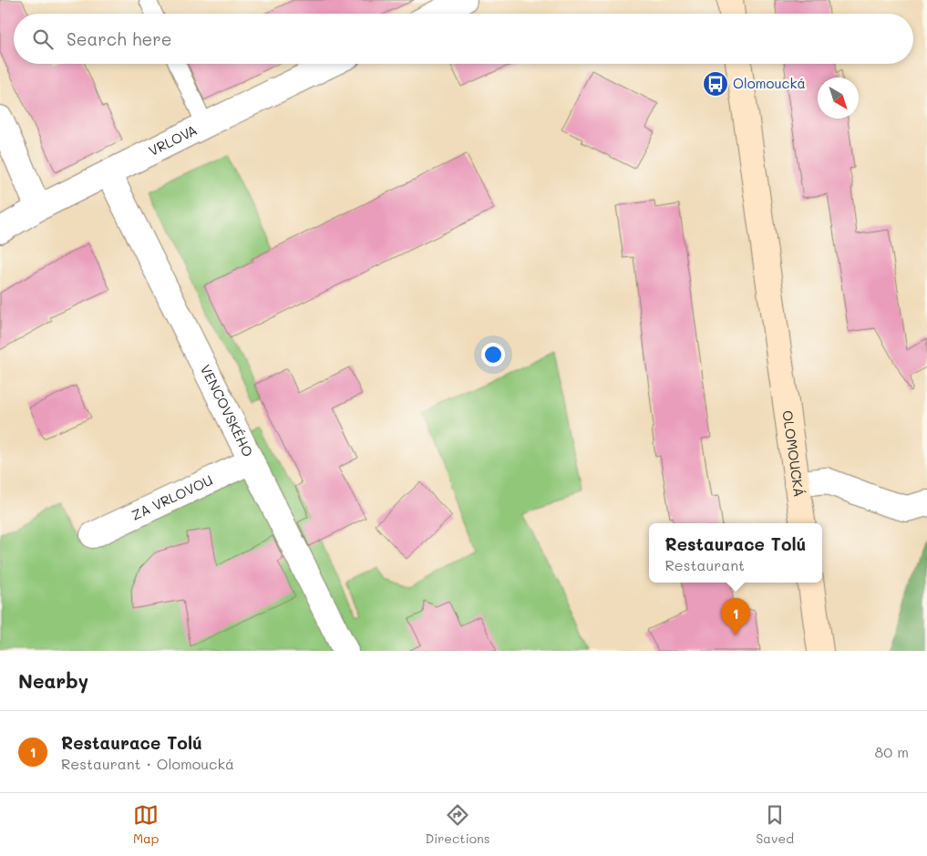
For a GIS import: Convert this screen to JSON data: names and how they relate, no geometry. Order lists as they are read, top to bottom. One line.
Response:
{"streets":{"street":["VRLOVA","VENCOVSKÉHO","OLOMOUCKÁ","ZA VRLOVOU"]},"crossings":[["VRLOVA","VENCOVSKÉHO"],["VENCOVSKÉHO","ZA VRLOVOU"]],"places":{"bus stop":["Olomoucká"]},"north":"bottom right","page":{"search":"Search here","popup":["Restaurace Tolú","Restaurant"],"pins":"1","heading":"Nearby","list":[{"mark":"1","name":"Restaurace Tolú","note":"Restaurant · Olomoucká","value":"80 m"}],"nav":["Map","Directions","Saved"]}}
